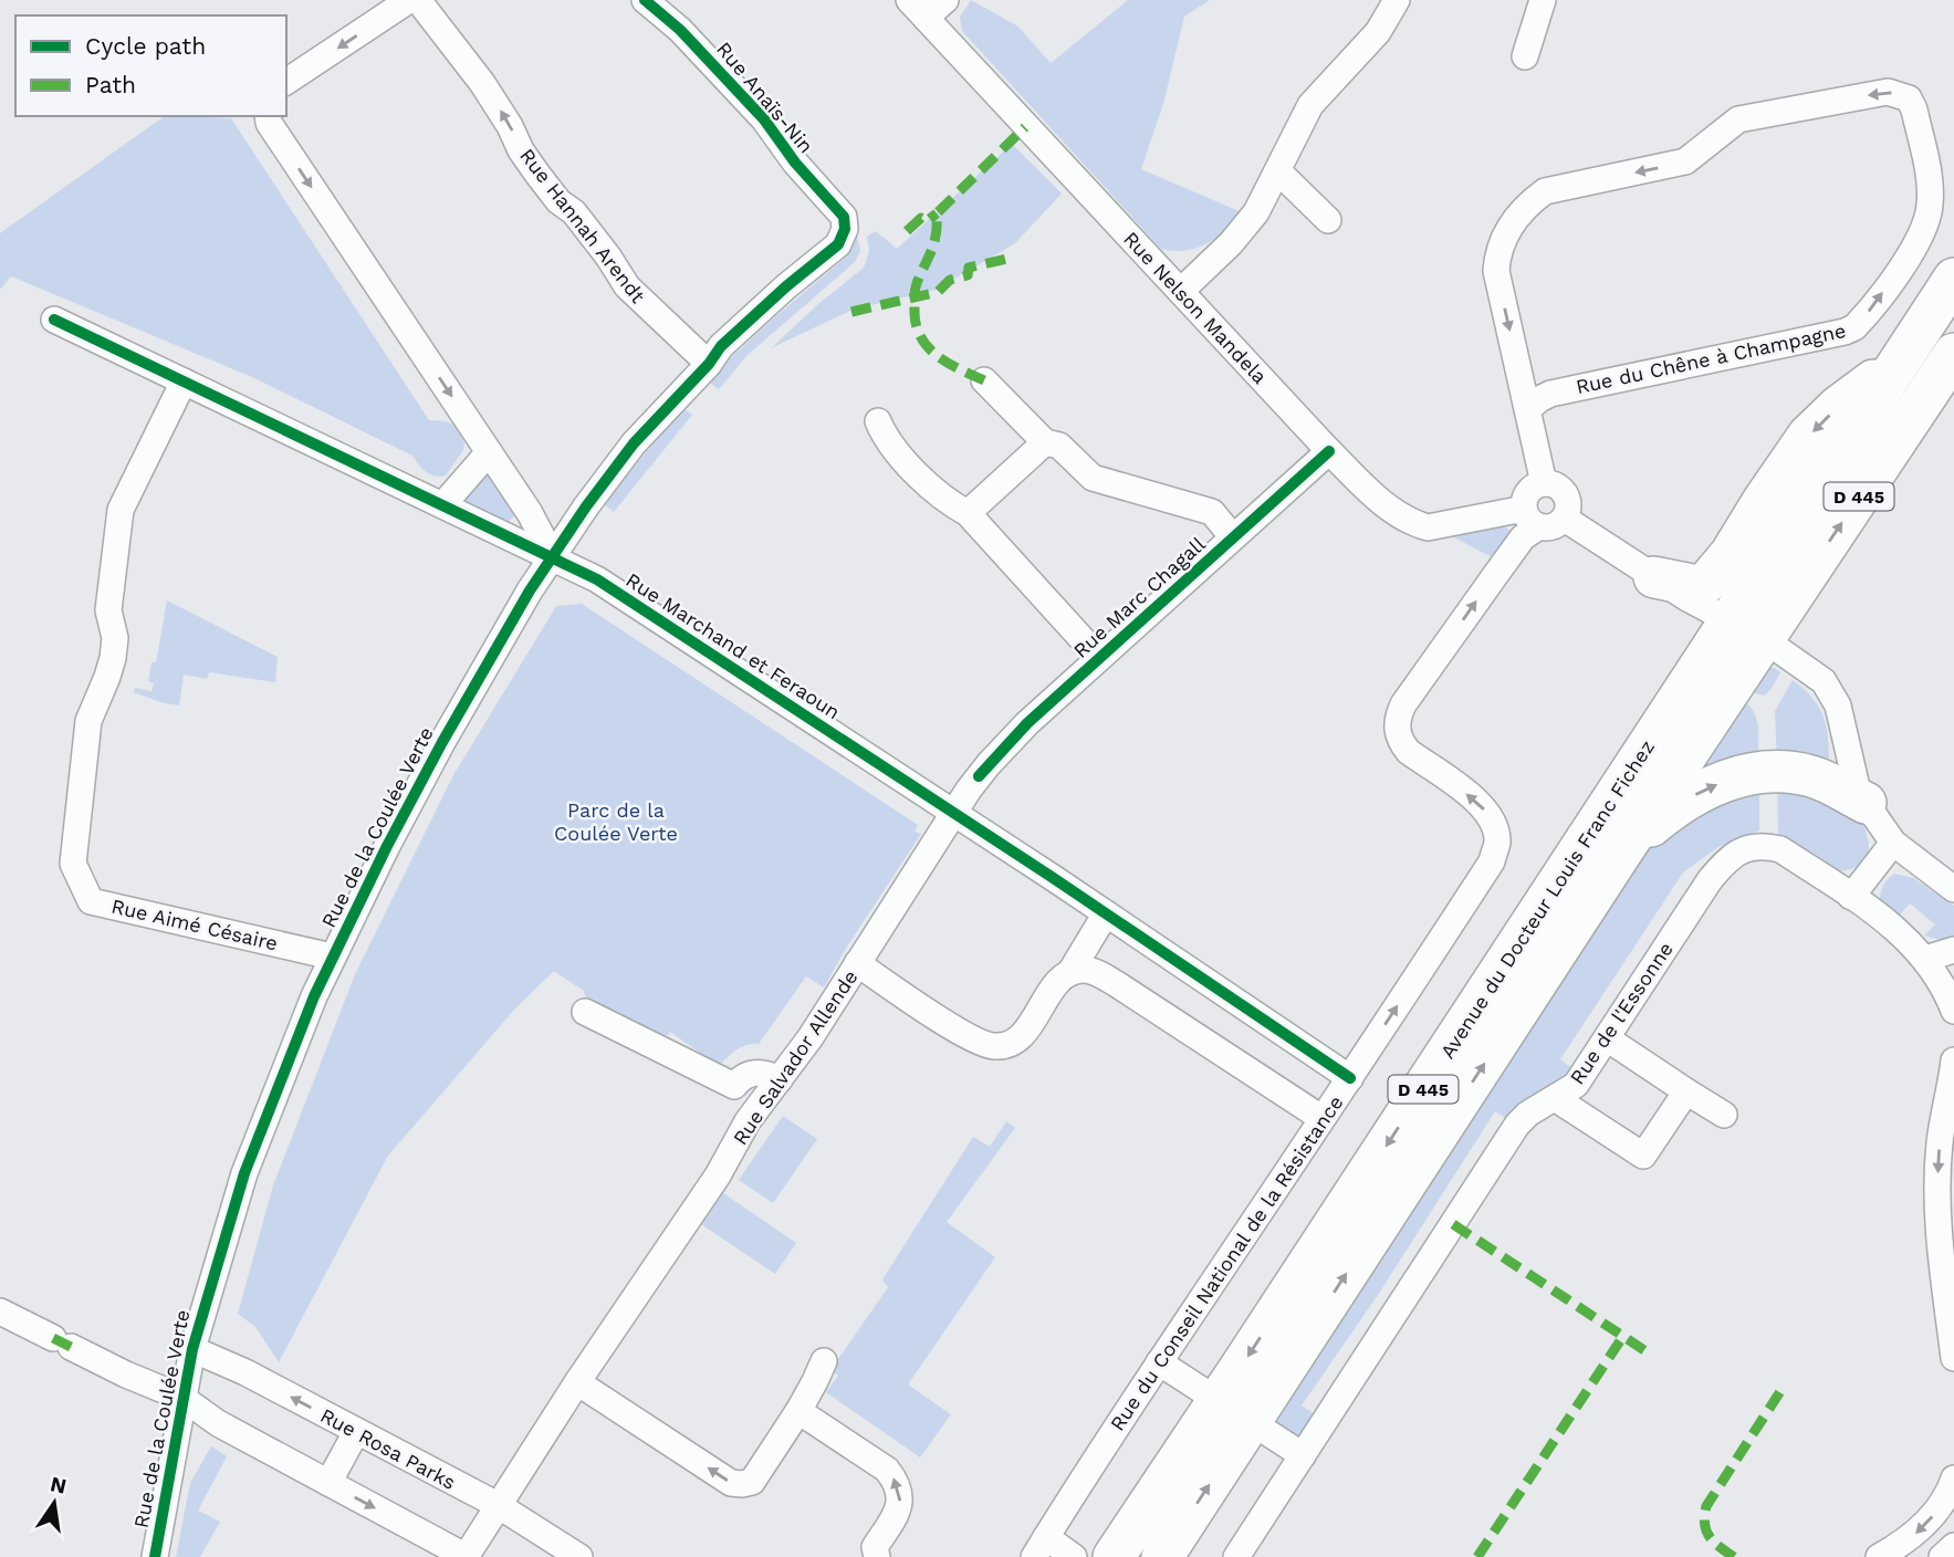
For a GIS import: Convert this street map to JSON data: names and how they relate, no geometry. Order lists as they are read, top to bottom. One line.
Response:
{"streets":{"main road":["D 445","Avenue du Docteur Louis Franc Fichez"],"street":["Rue Anaïs-Nin","Rue Hannah Arendt","Rue Nelson Mandela","Rue du Chêne à Champagne","Rue Marc Chagall","Rue Marchand et Feraoun","Rue de la Coulée Verte","Rue Aimé Césaire","Rue de l'Essonne","Rue Salvador Allende","Rue du Conseil National de la Résistance","Rue Rosa Parks"]},"crossings":[["Rue Anaïs-Nin","Rue de la Coulée Verte"],["Rue Hannah Arendt","Rue de la Coulée Verte"],["Rue Nelson Mandela","Rue Marc Chagall"],["Rue Nelson Mandela","Rue du Conseil National de la Résistance"],["Rue Marc Chagall","Rue Marchand et Feraoun"],["Rue Marc Chagall","Rue Salvador Allende"],["Rue Marchand et Feraoun","Rue de la Coulée Verte"],["Rue Marchand et Feraoun","Rue Aimé Césaire"],["Rue Marchand et Feraoun","Rue du Conseil National de la Résistance"],["Rue de la Coulée Verte","Rue Aimé Césaire"],["Rue de la Coulée Verte","Rue Rosa Parks"],["Rue Salvador Allende","Rue Rosa Parks"]],"one_way":["Rue du Conseil National de la Résistance"],"parks":["Parc de la Coulée Verte"],"legend":["Cycle path","Path"],"north":"top"}
